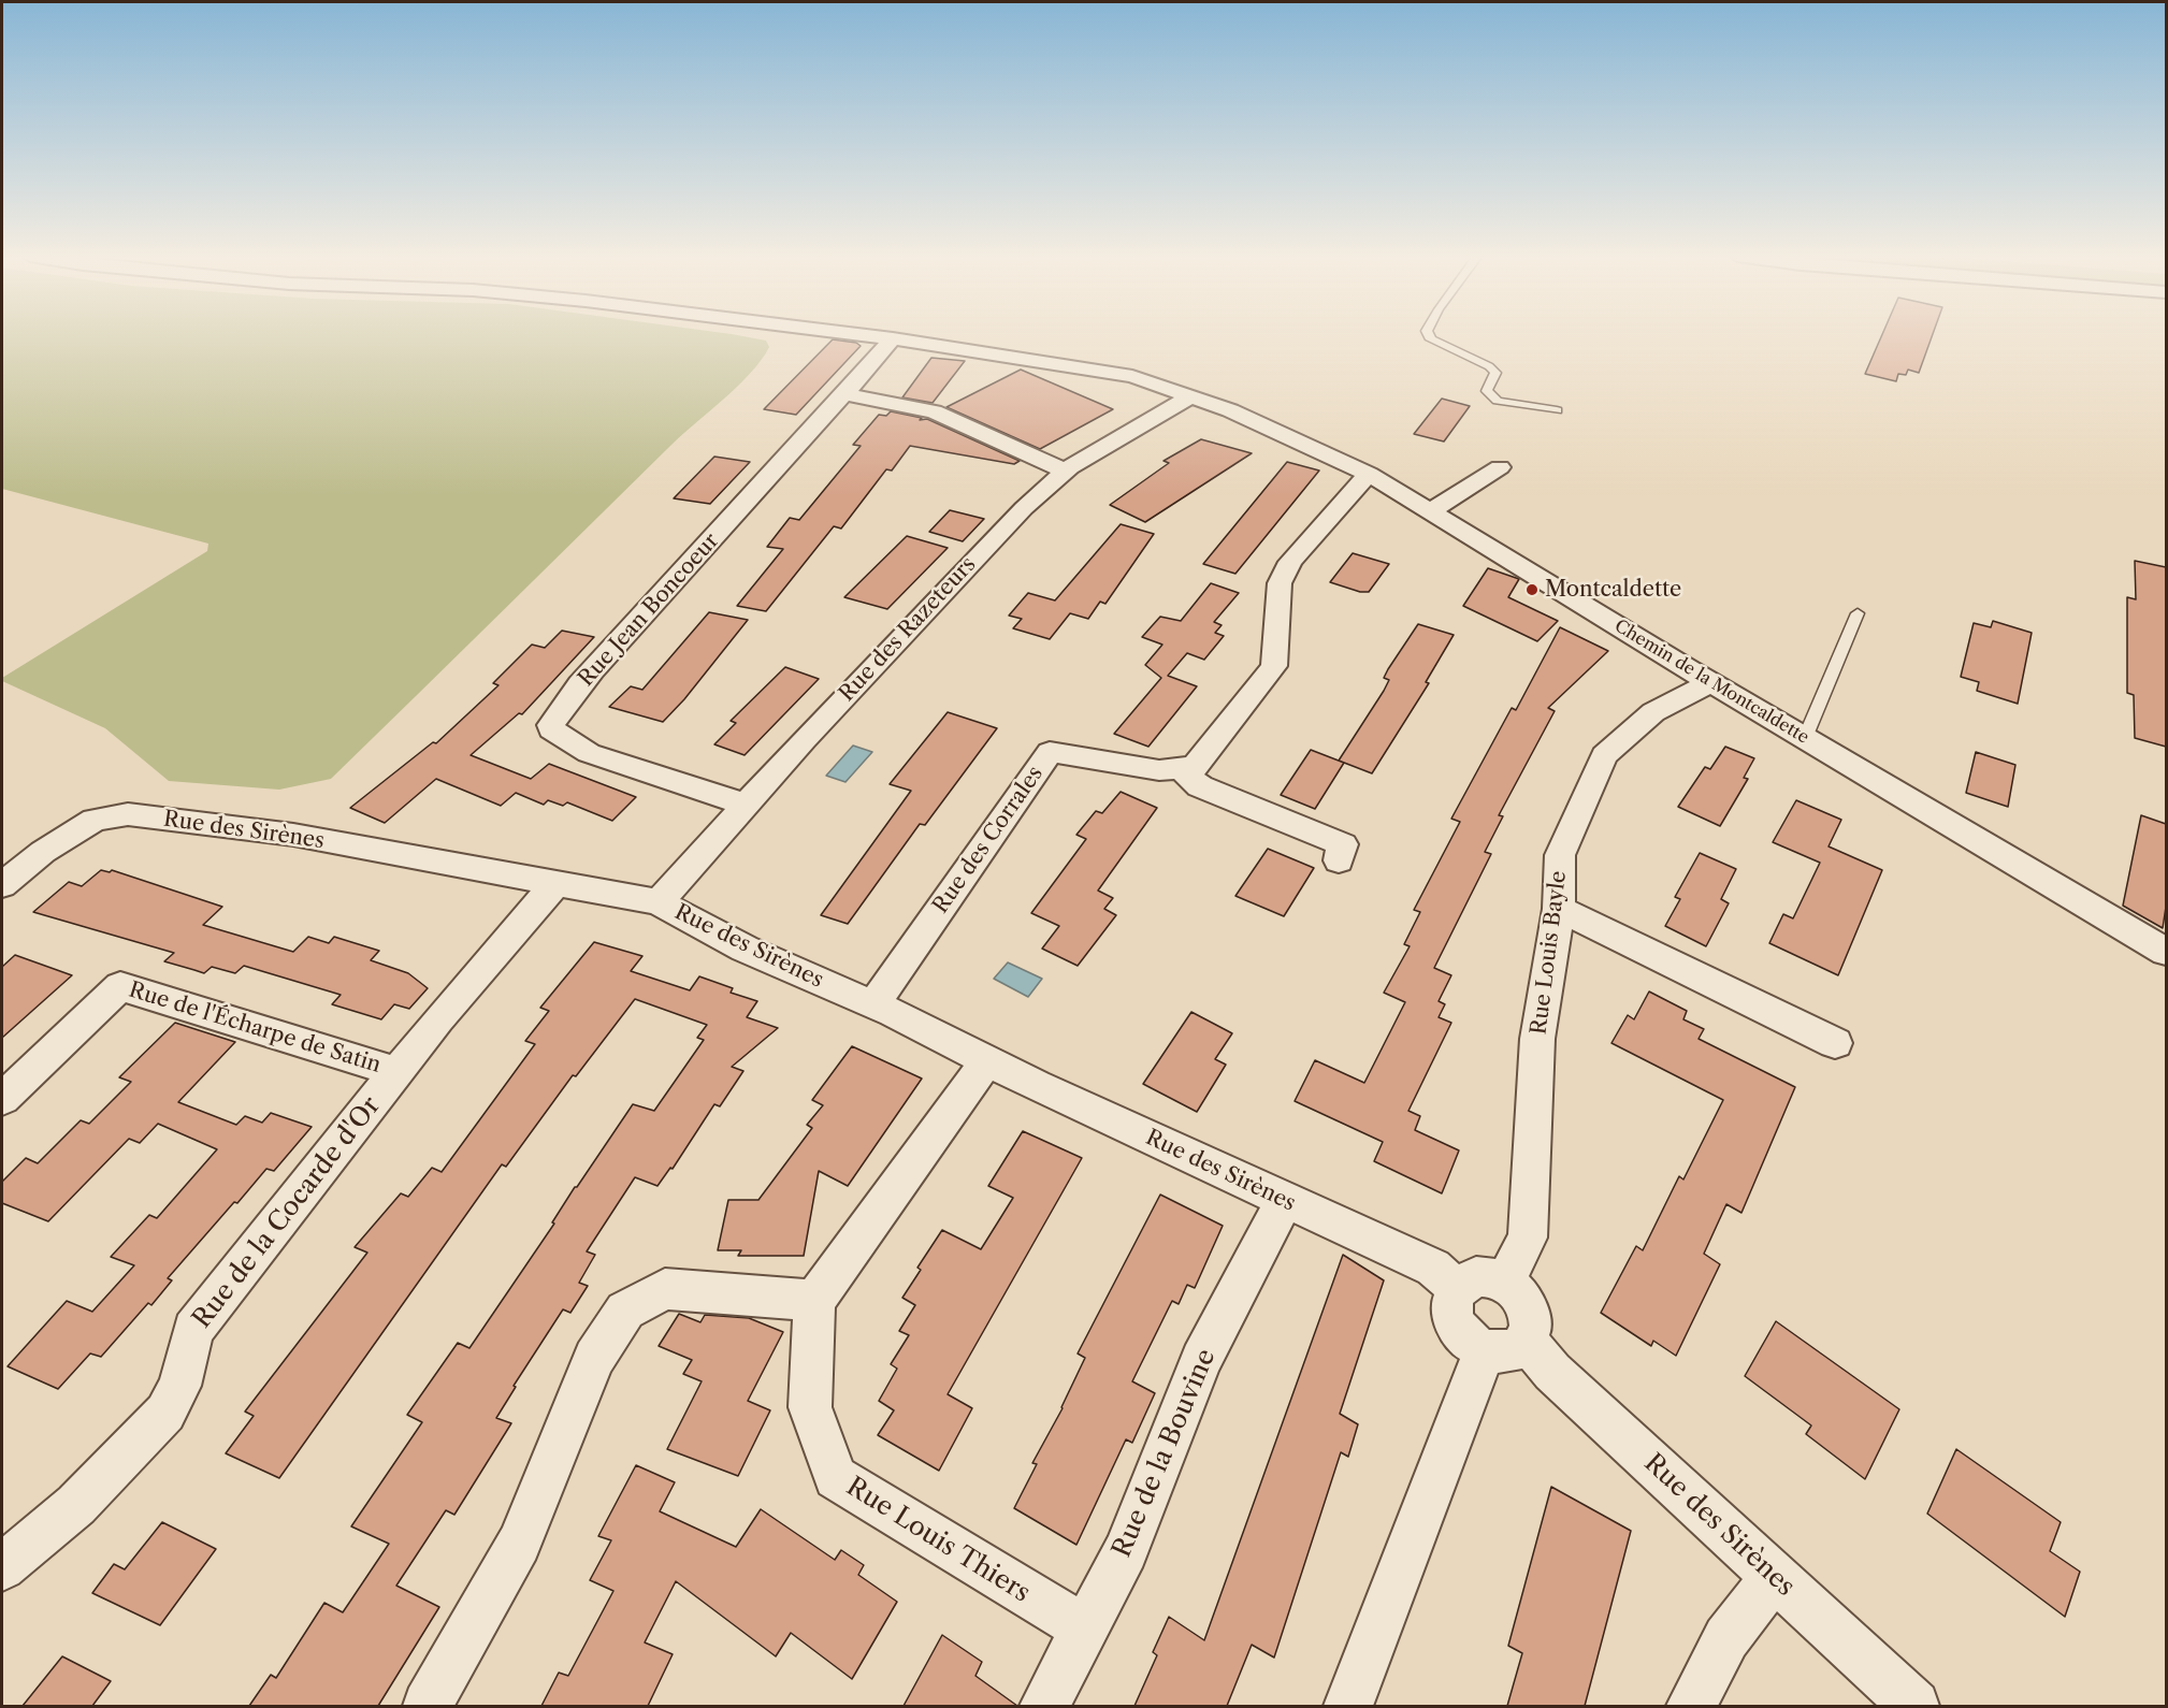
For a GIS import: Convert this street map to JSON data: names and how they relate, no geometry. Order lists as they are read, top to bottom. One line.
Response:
{"streets":{"street":["Rue Jean Boncoeur","Rue des Razeteurs","Chemin de la Montcaldette","Rue des Sirènes","Rue des Corrales","Rue Louis Bayle","Rue de l'Écharpe de Satin","Rue de la Cocarde d'Or","Rue de la Bouvine","Rue Louis Thiers"]},"crossings":[["Rue Jean Boncoeur","Rue des Razeteurs"],["Rue Jean Boncoeur","Chemin de la Montcaldette"],["Rue des Razeteurs","Chemin de la Montcaldette"],["Rue des Razeteurs","Rue des Sirènes"],["Chemin de la Montcaldette","Rue Louis Bayle"],["Rue des Sirènes","Rue des Corrales"],["Rue des Sirènes","Rue Louis Bayle"],["Rue des Sirènes","Rue de la Cocarde d'Or"],["Rue des Sirènes","Rue de la Bouvine"],["Rue de l'Écharpe de Satin","Rue de la Cocarde d'Or"],["Rue de la Bouvine","Rue Louis Thiers"]],"places":["Montcaldette"]}
